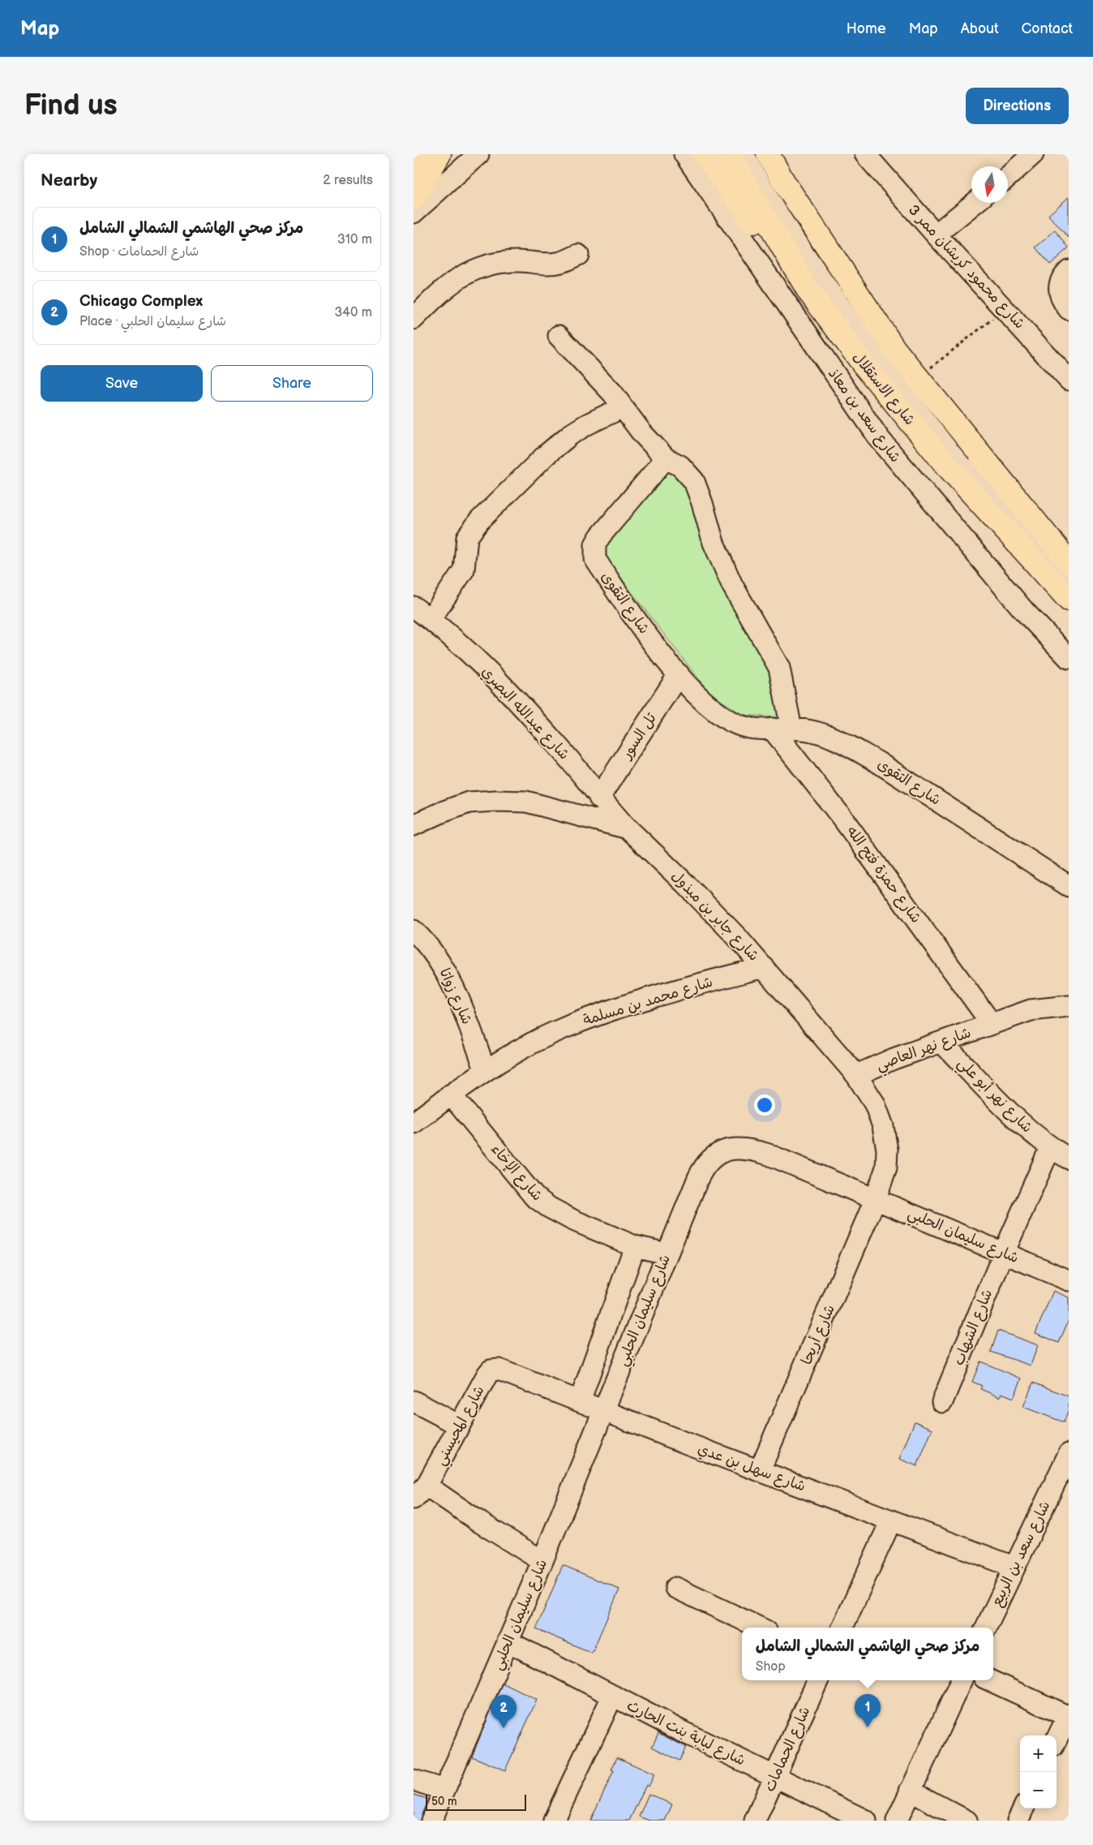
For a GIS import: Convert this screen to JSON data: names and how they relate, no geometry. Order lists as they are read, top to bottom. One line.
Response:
{"streets":{"highway":["شارع الاستقلال"],"street":["شارع محمود كريشان ممر 3","شارع سعد بن معاذ","شارع التقوى","شارع عبدالله البصري","تل السور","شارع حمزة فتح الله","شارع جابر بن مبذول","شارع زواتا","شارع محمد بن مسلمة","شارع نهر العاصي","شارع نهر أبو علي","شارع الإخاء","شارع سليمان الحلبي","شارع الشهاب","شارع أريحا","شارع المحيسني","شارع سهل بن عدي","شارع سعد بن الربيع","شارع لبابة بنت الحارث","شارع الحمامات"]},"crossings":[["شارع التقوى","تل السور"],["شارع التقوى","شارع حمزة فتح الله"],["شارع عبدالله البصري","تل السور"],["شارع عبدالله البصري","شارع جابر بن مبذول"],["شارع حمزة فتح الله","شارع نهر العاصي"],["شارع جابر بن مبذول","شارع محمد بن مسلمة"],["شارع جابر بن مبذول","شارع نهر العاصي"],["شارع جابر بن مبذول","شارع سليمان الحلبي"],["شارع جابر بن مبذول","شارع أريحا"],["شارع زواتا","شارع محمد بن مسلمة"],["شارع محمد بن مسلمة","شارع الإخاء"],["شارع نهر العاصي","شارع نهر أبو علي"],["شارع نهر أبو علي","شارع الشهاب"],["شارع الإخاء","شارع سليمان الحلبي"],["شارع سليمان الحلبي","شارع الشهاب"],["شارع سليمان الحلبي","شارع أريحا"],["شارع سليمان الحلبي","شارع سهل بن عدي"],["شارع سليمان الحلبي","شارع لبابة بنت الحارث"],["شارع أريحا","شارع سهل بن عدي"],["شارع المحيسني","شارع سهل بن عدي"],["شارع سهل بن عدي","شارع سعد بن الربيع"],["شارع لبابة بنت الحارث","شارع الحمامات"]],"scale_bar":"50 m","north":"bottom","page":{"header":"Map","nav":["Home","Map","About","Contact"],"buttons":["Directions",["Save","Share"]],"title":"Find us","heading":["Nearby","2 results"],"list":[{"mark":"1","name":"مركز صحي الهاشمي الشمالي الشامل","note":"Shop · شارع الحمامات","value":"310 m"},{"mark":"2","name":"Chicago Complex","note":"Place · شارع سليمان الحلبي","value":"340 m"}],"popup":["مركز صحي الهاشمي الشمالي الشامل","Shop"],"pins":["1","2"],"map_buttons":["+","−"],"scale":"50 m"}}
